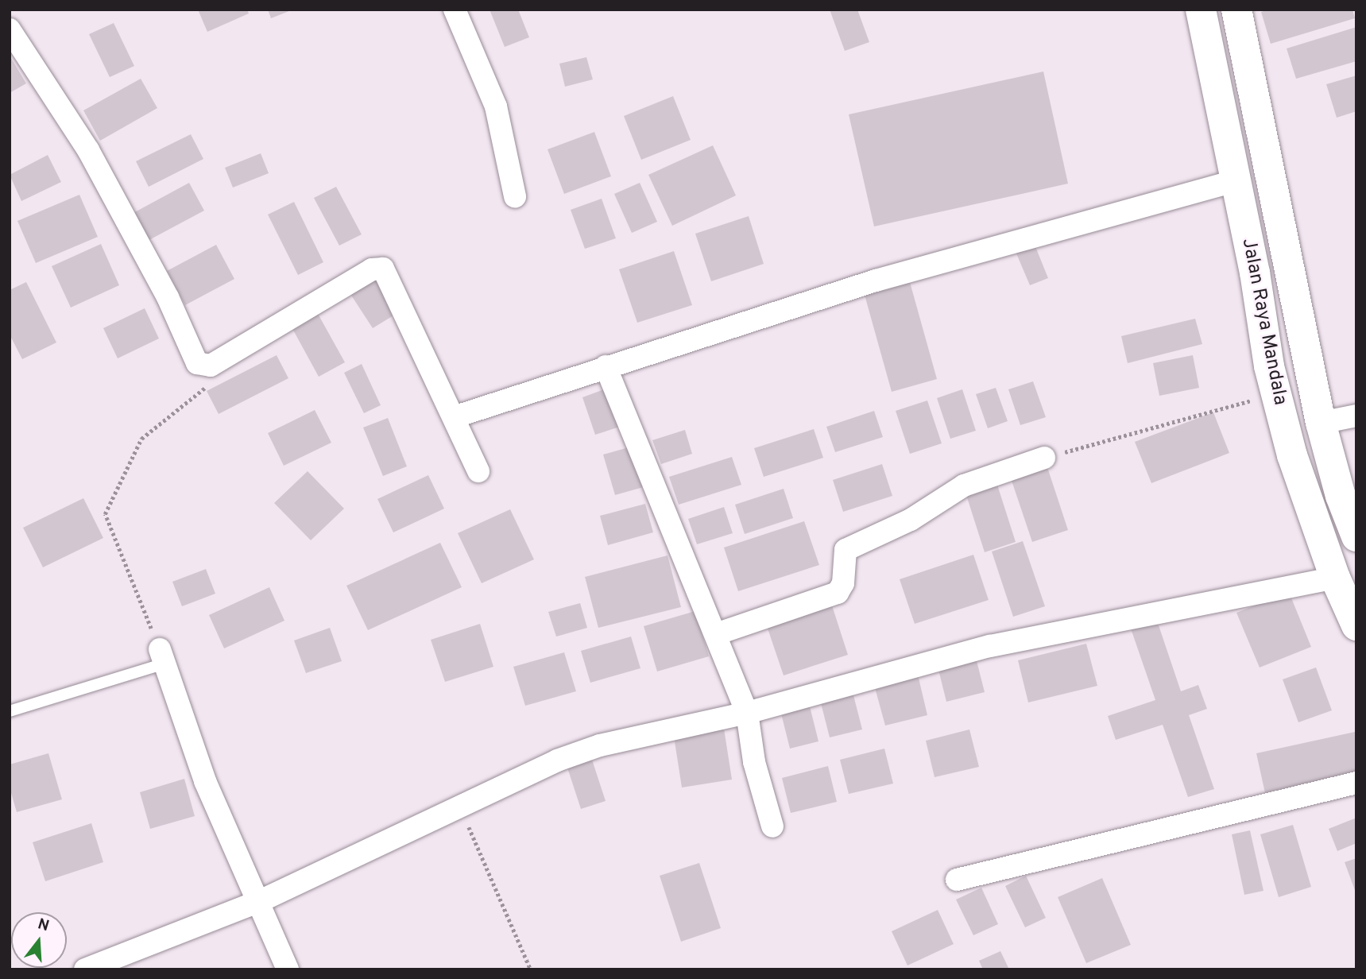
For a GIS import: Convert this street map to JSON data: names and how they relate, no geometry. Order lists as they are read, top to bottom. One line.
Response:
{"streets":{"highway":["Jalan Raya Mandala"]},"north":"top"}
